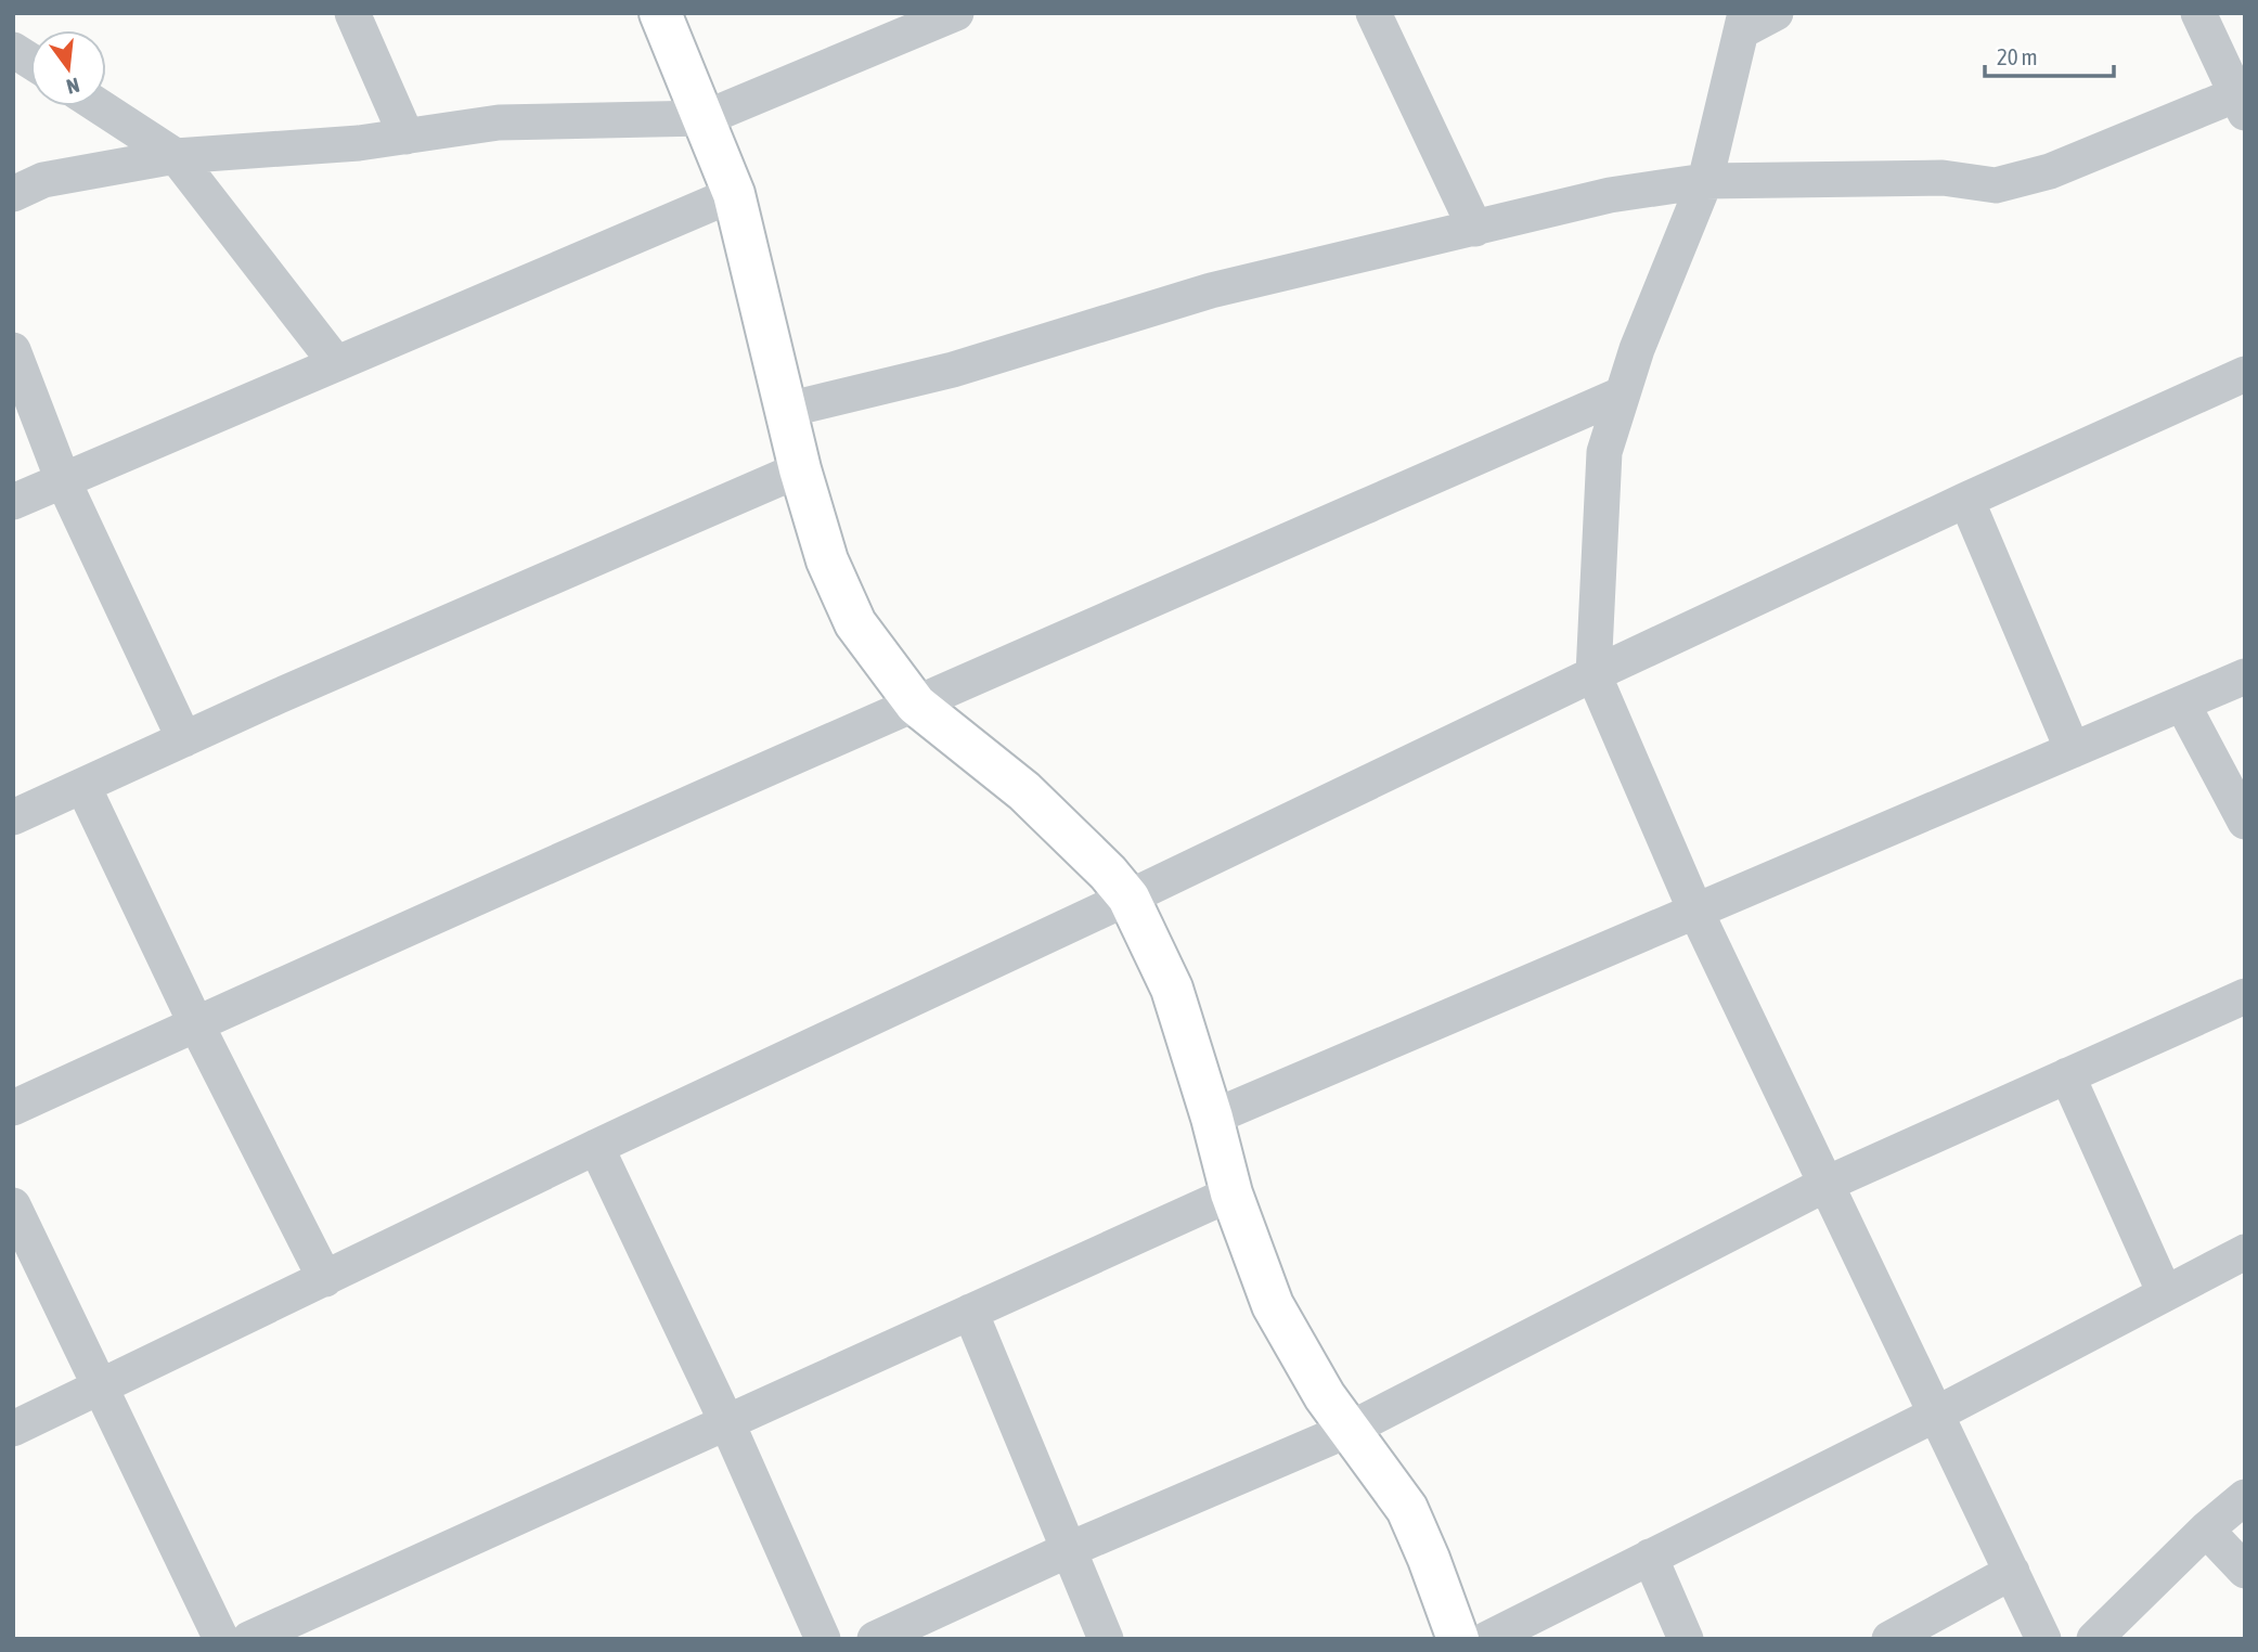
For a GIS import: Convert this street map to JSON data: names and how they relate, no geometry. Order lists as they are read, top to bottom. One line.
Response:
{"scale_bar":"20 m","north":"bottom"}
